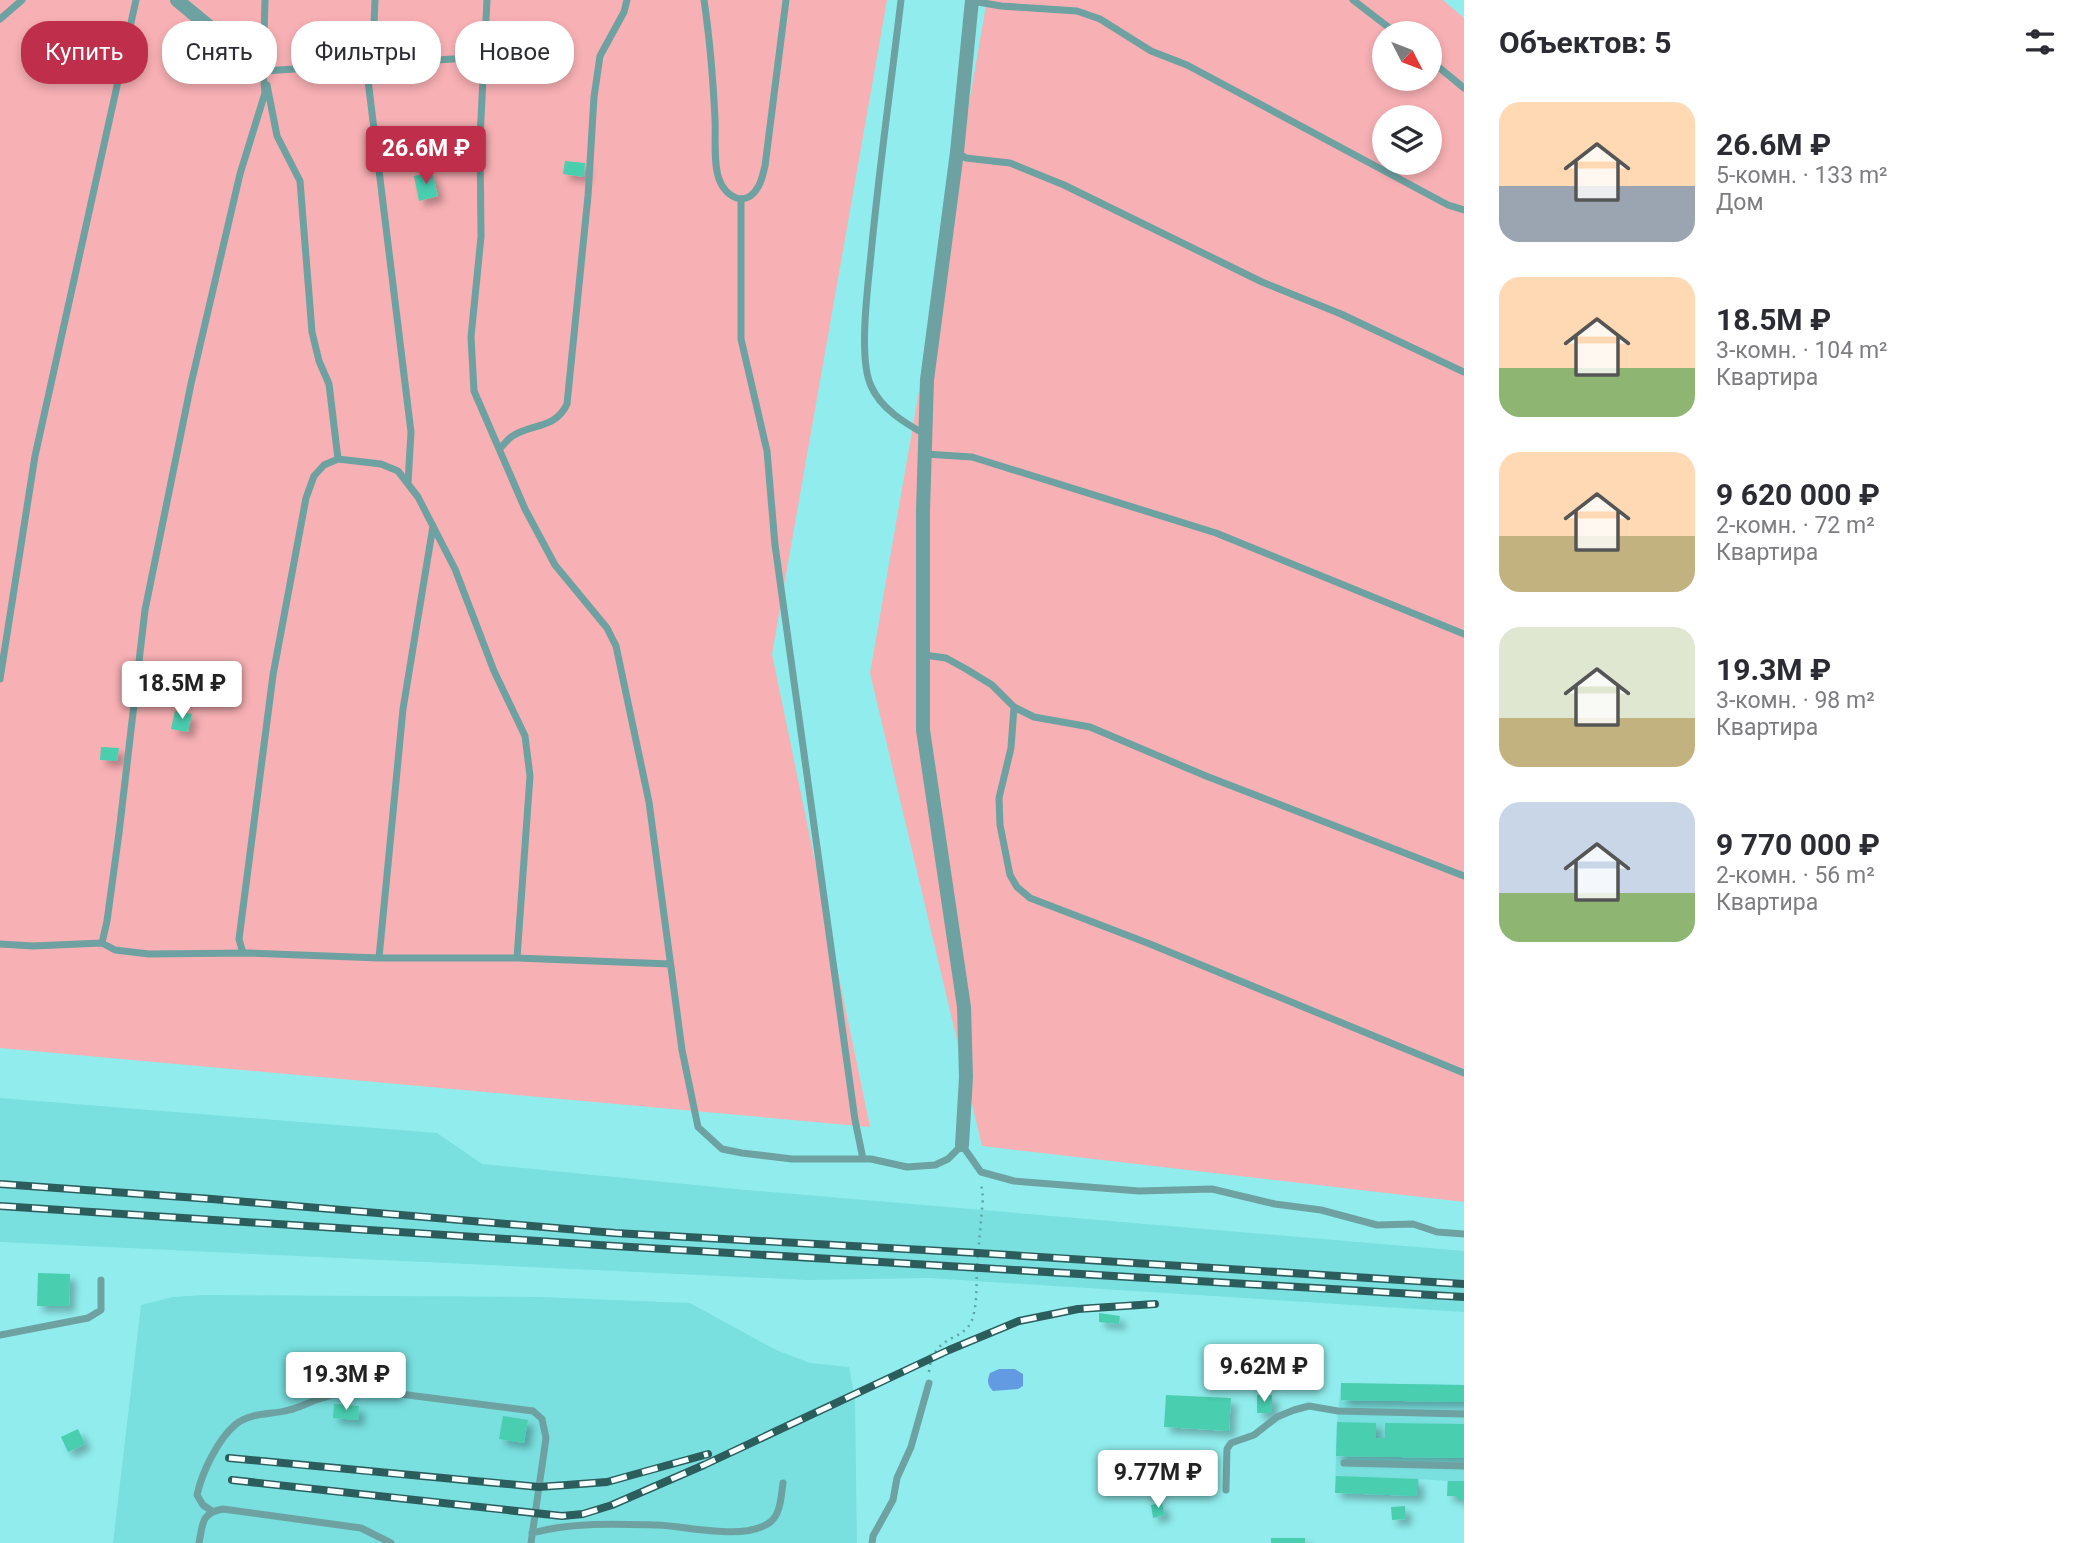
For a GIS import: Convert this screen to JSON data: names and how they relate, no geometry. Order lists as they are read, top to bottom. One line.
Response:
{"north":"bottom right","page":{"heading":"Объектов: 5","chip":["Купить","Снять","Фильтры","Новое"],"list":[{"name":"26.6M ₽","note":"5-комн. · 133 m² · Дом"},{"name":"18.5M ₽","note":"3-комн. · 104 m² · Квартира"},{"name":"9 620 000 ₽","note":"2-комн. · 72 m² · Квартира"},{"name":"19.3M ₽","note":"3-комн. · 98 m² · Квартира"},{"name":"9 770 000 ₽","note":"2-комн. · 56 m² · Квартира"}],"price":["26.6M ₽","18.5M ₽","9.62M ₽","19.3M ₽","9.77M ₽"]}}
